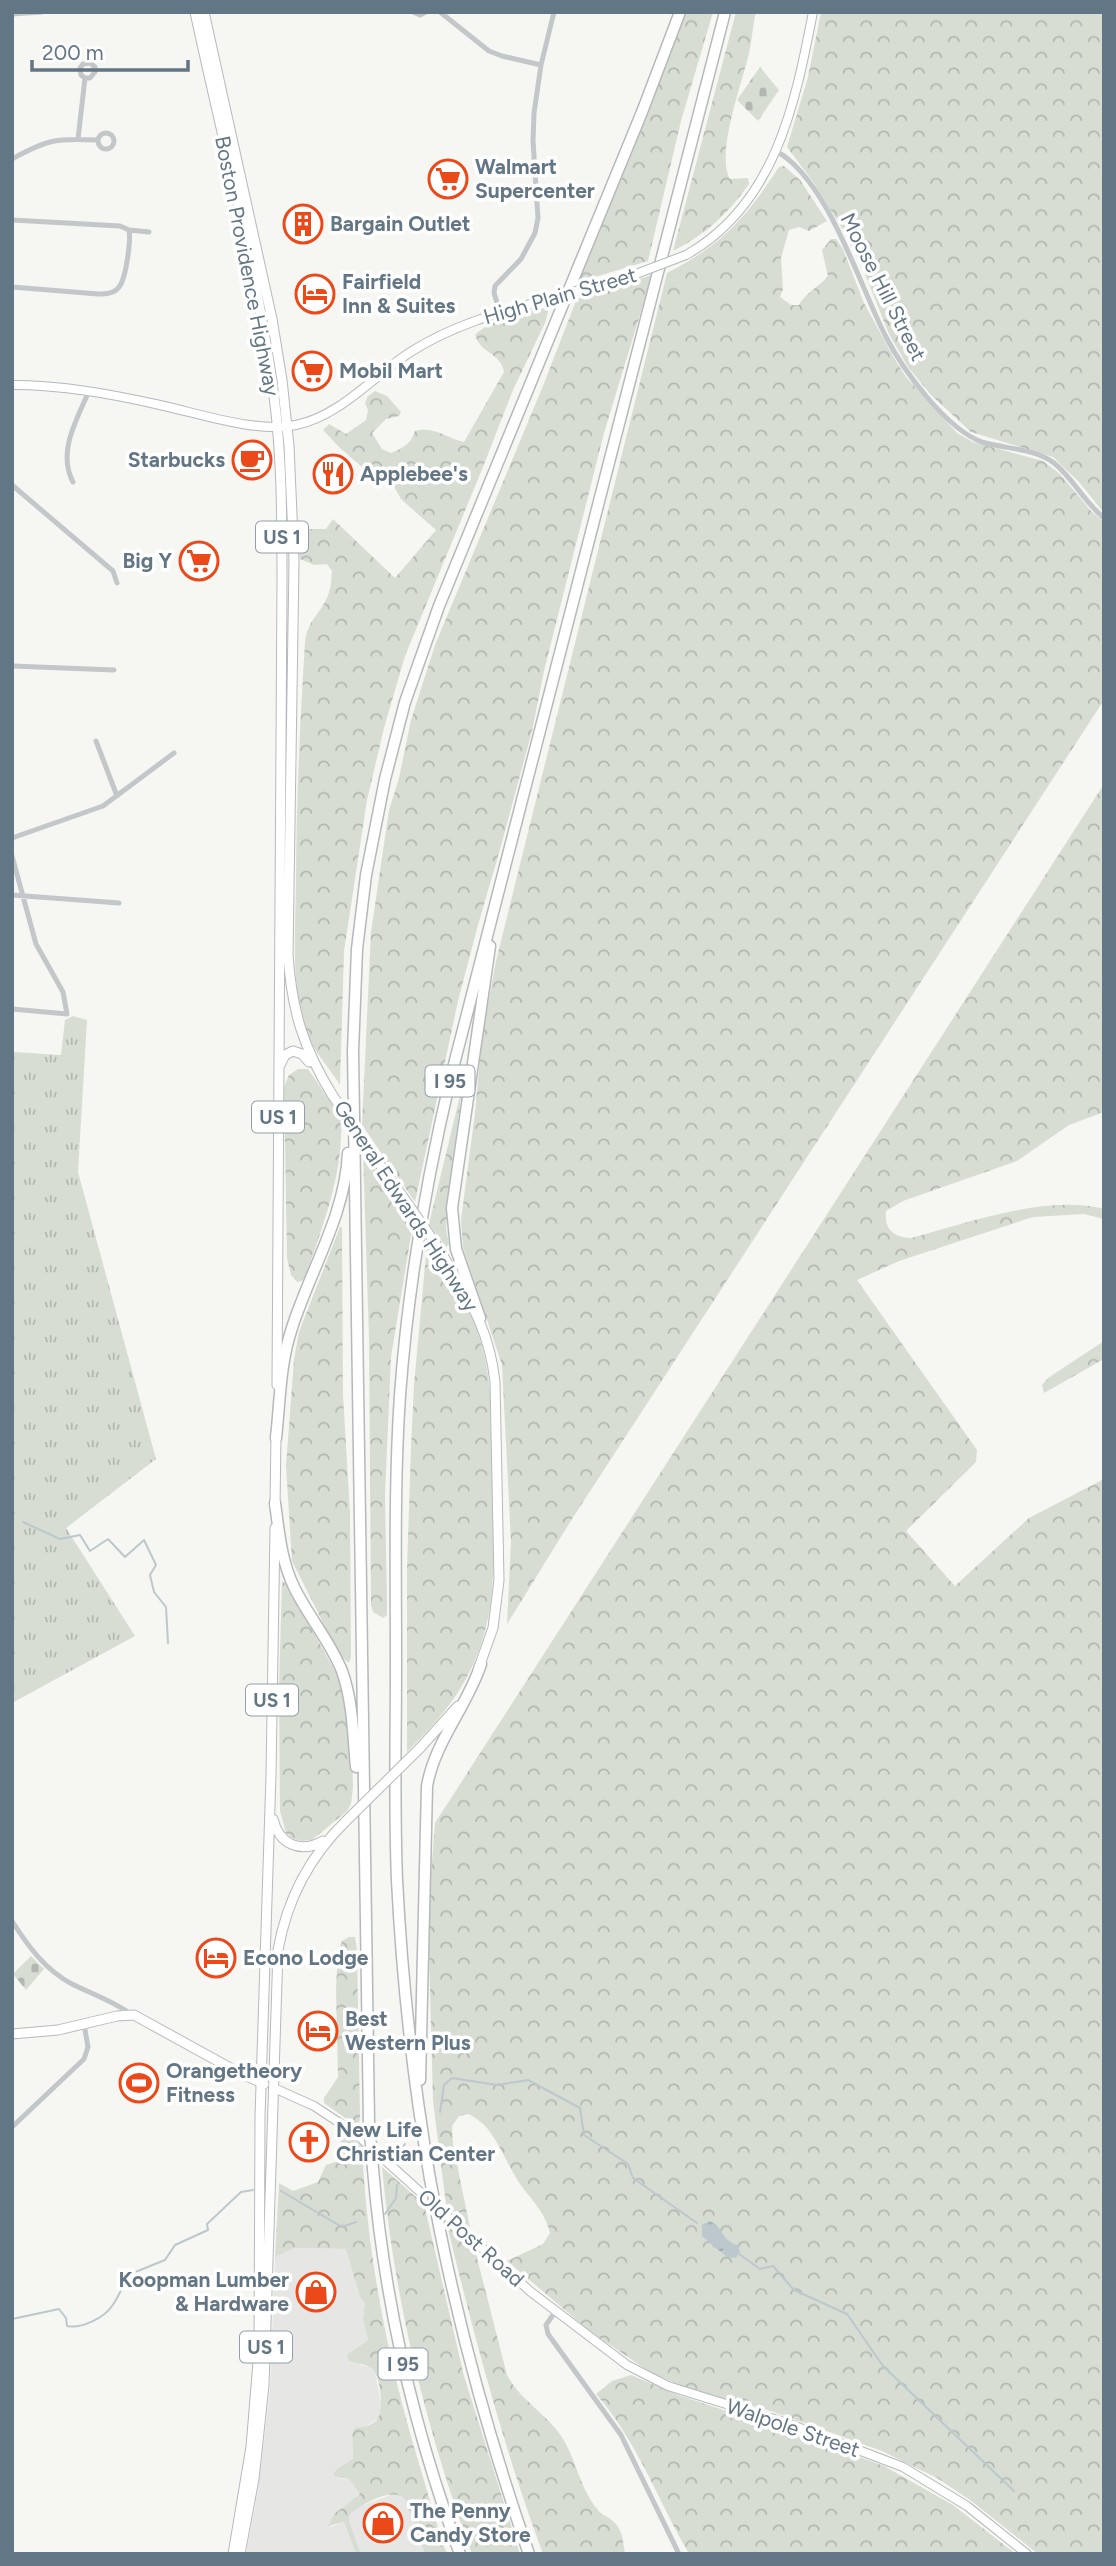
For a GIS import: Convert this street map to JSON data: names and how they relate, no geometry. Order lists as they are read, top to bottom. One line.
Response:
{"streets":{"highway":["I 95"],"main road":["Boston Providence Highway","High Plain Street","US 1","General Edwards Highway","Old Post Road","Walpole Street"],"street":["Moose Hill Street"]},"crossings":[["Boston Providence Highway","High Plain Street"],["Boston Providence Highway","US 1"],["Boston Providence Highway","General Edwards Highway"],["Moose Hill Street","High Plain Street"],["US 1","Old Post Road"],["General Edwards Highway","Old Post Road"],["Old Post Road","Walpole Street"]],"places":{"supermarket":["Walmart Supercenter","Mobil Mart","Big Y"],"building":["Bargain Outlet"],"hotel":["Fairfield Inn & Suites","Econo Lodge","Best Western Plus"],"cafe":["Starbucks"],"restaurant":["Applebee's"],"sports":["Orangetheory Fitness"],"church":["New Life Christian Center"],"shop":["Koopman Lumber & Hardware","The Penny Candy Store"]},"scale_bar":"200 m"}
